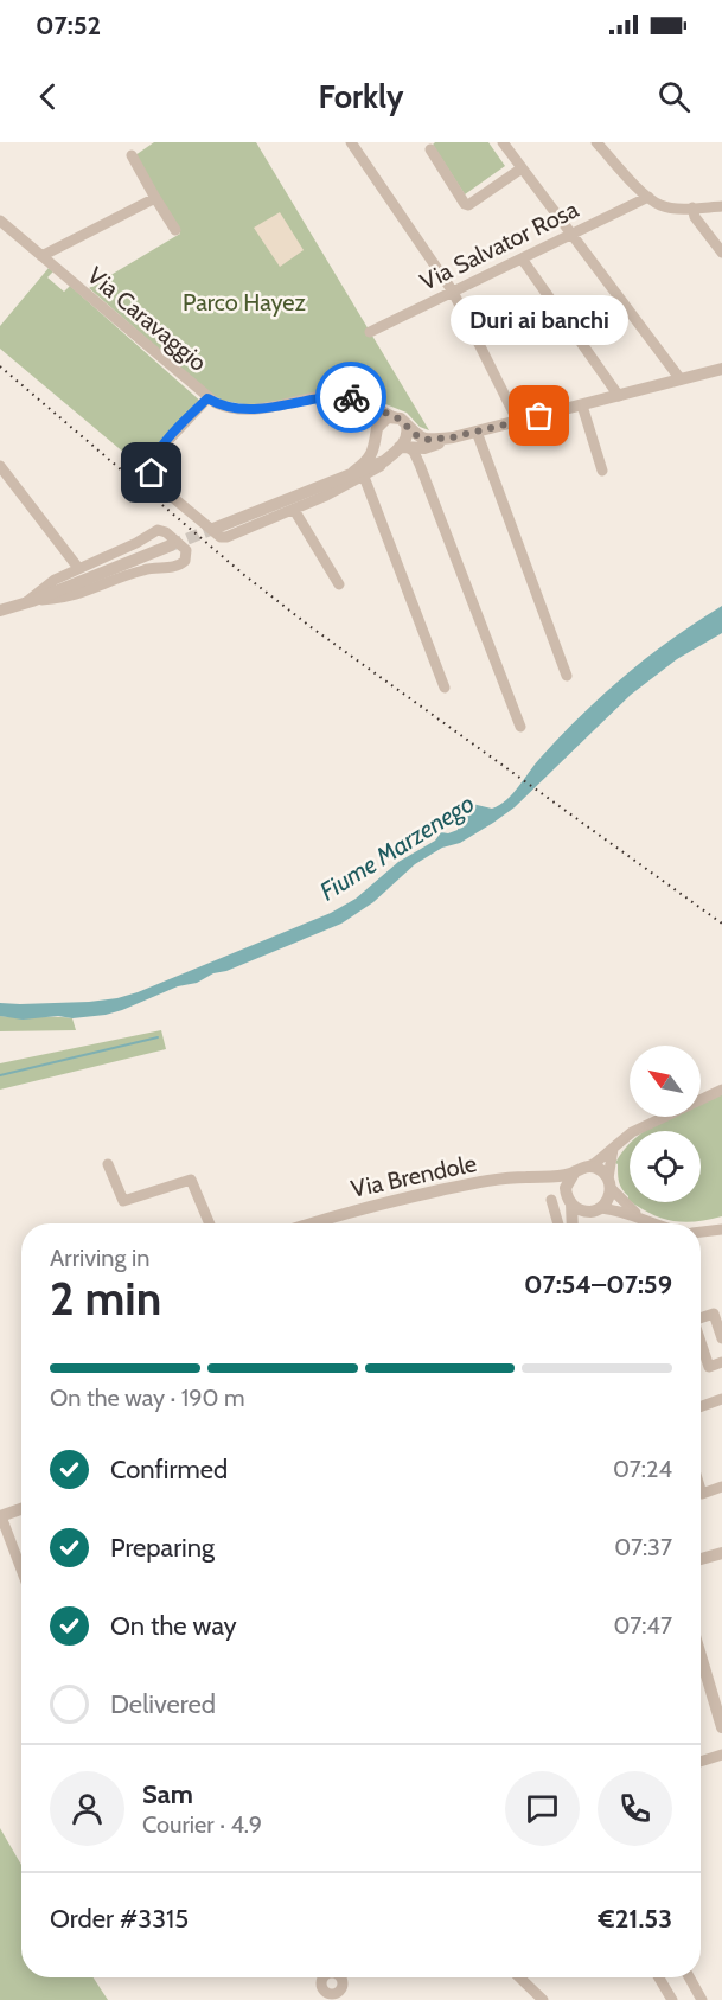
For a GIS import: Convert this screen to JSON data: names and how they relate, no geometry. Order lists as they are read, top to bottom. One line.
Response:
{"streets":{"street":["Via Salvator Rosa","Via Caravaggio","Via Brendole"]},"water":["Fiume Marzenego"],"parks":["Parco Hayez"],"places":["Duri ai banchi"],"north":"top left","page":{"status":"07:52","header":"Forkly","bubble":"Duri ai banchi","heading":["2 min","Arriving in","07:54–07:59"],"panel":["Sam","Courier · 4.9","Order #3315","€21.53"],"bar":"On the way · 190 m","list":[["Confirmed","07:24"],["Preparing","07:37"],["On the way","07:47"],"Delivered"]}}
